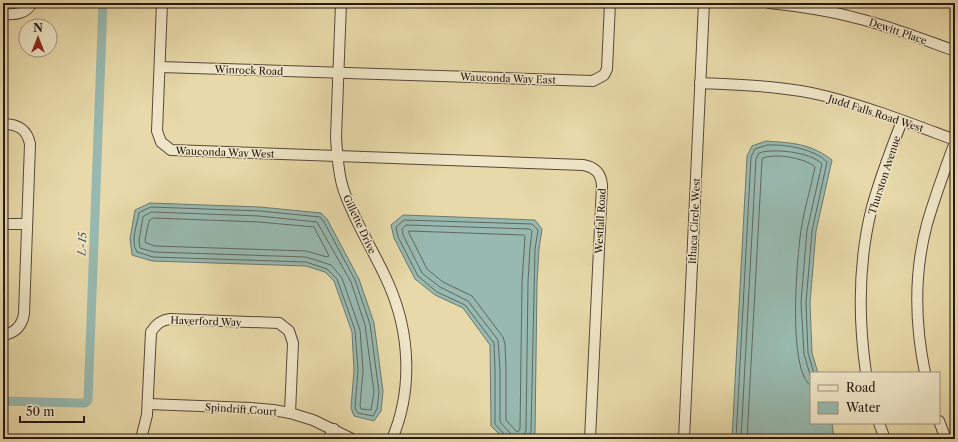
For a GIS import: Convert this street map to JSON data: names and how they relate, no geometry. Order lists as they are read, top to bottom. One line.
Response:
{"streets":{"street":["Dewitt Place","Winrock Road","Wauconda Way East","Judd Falls Road West","Wauconda Way West","Thurston Avenue","Westfall Road","Ithaca Circle West","Gillette Drive","Haverford Way","Spindrift Court"]},"crossings":[["Winrock Road","Wauconda Way East"],["Winrock Road","Wauconda Way West"],["Winrock Road","Gillette Drive"],["Wauconda Way East","Gillette Drive"],["Judd Falls Road West","Thurston Avenue"],["Judd Falls Road West","Ithaca Circle West"],["Wauconda Way West","Westfall Road"],["Wauconda Way West","Gillette Drive"],["Westfall Road","Gillette Drive"],["Haverford Way","Spindrift Court"]],"water":["L-15"],"legend":["Road","Water"],"scale_bar":"50 m","north":"top"}
